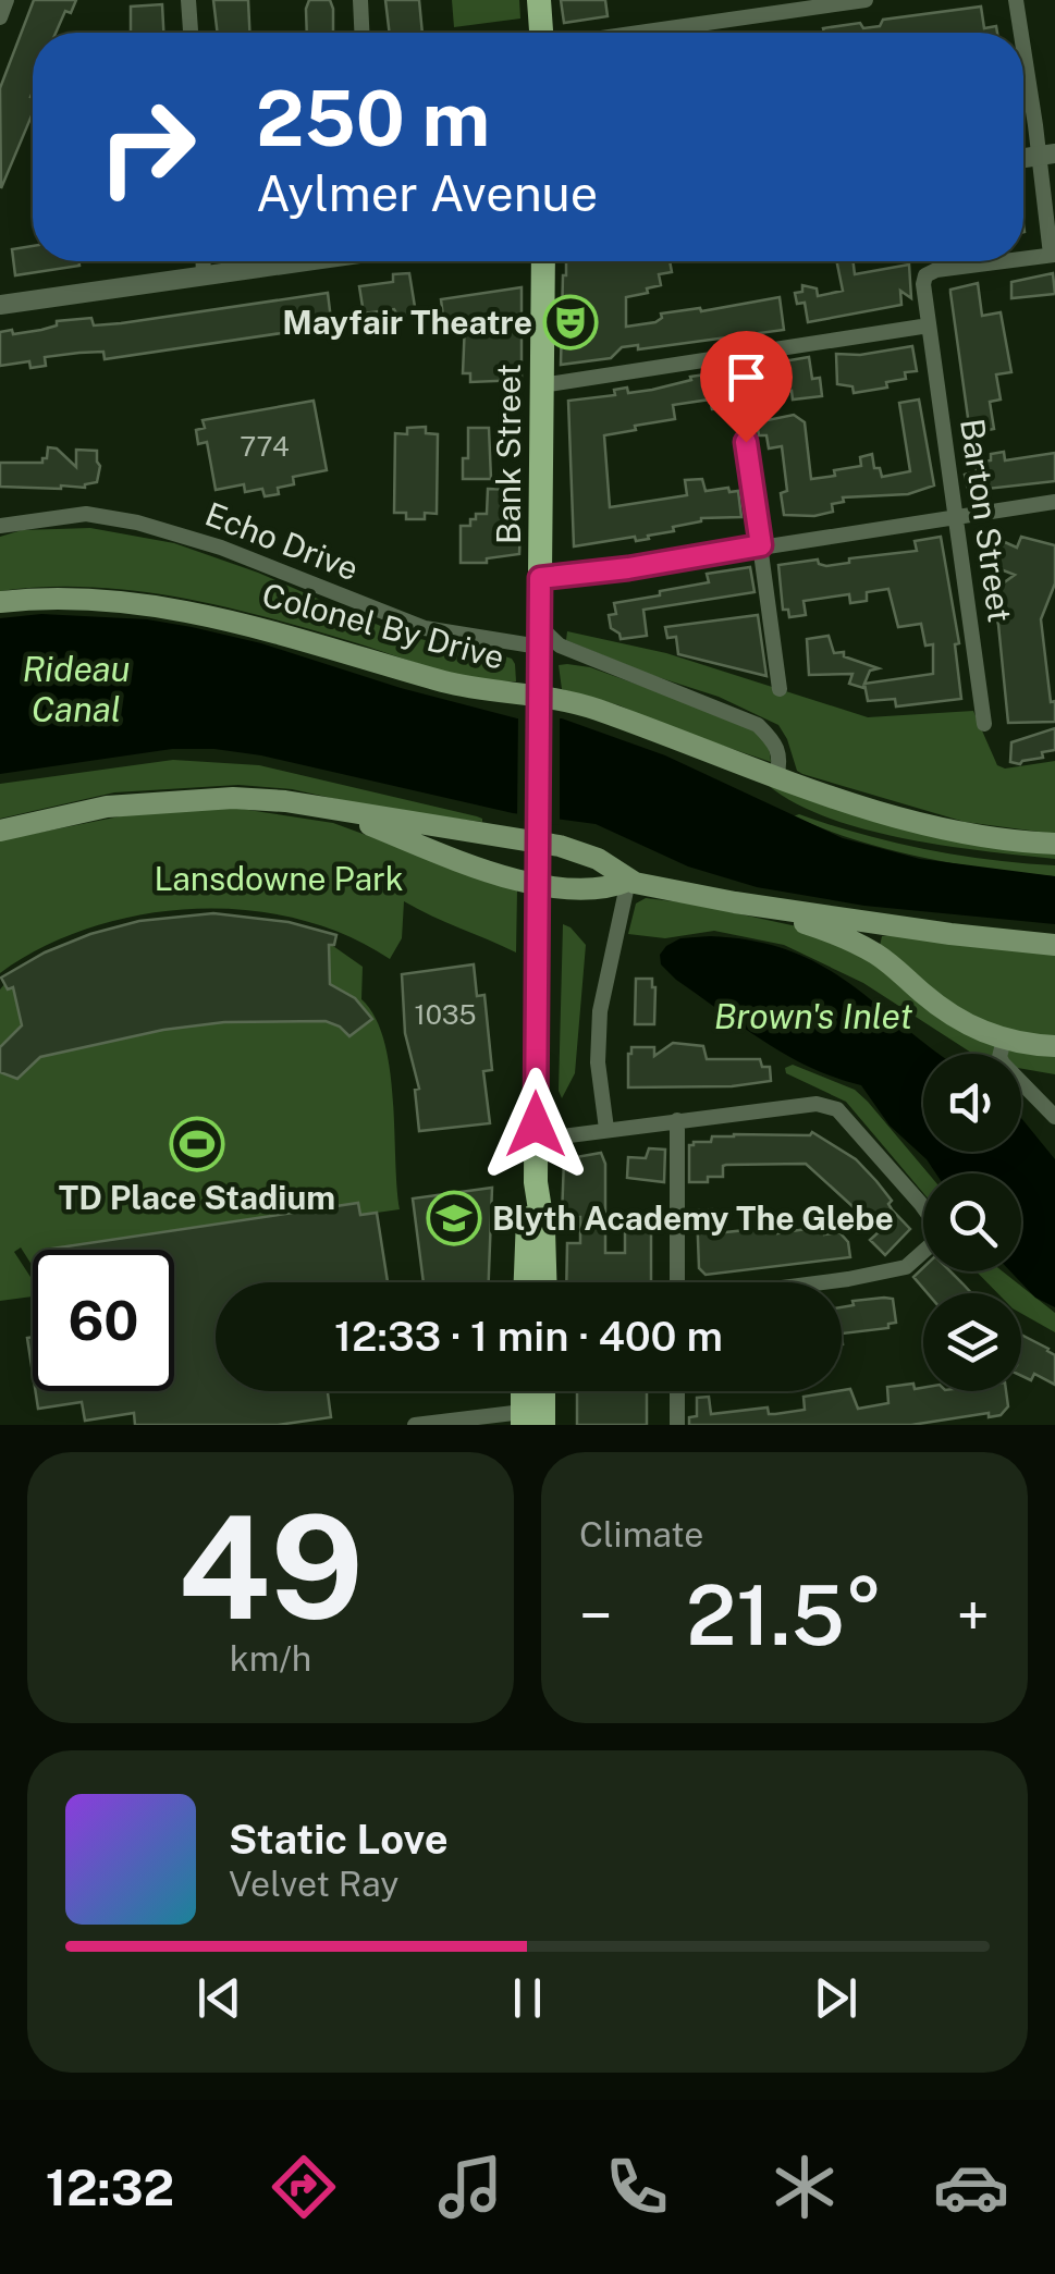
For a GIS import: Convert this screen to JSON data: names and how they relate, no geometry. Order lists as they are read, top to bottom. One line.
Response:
{"streets":{"main road":["Bank Street","Colonel By Drive"],"street":["Barton Street","Echo Drive"]},"crossings":[["Bank Street","Echo Drive"],["Echo Drive","Colonel By Drive"]],"water":["Rideau Canal","Brown's Inlet"],"parks":["Lansdowne Park"],"places":{"theatre":["Mayfair Theatre"],"sports":["TD Place Stadium"],"school or university":["Blyth Academy The Glebe"]},"house_numbers":["774","1035"],"page":{"turn":["250 m","Aylmer Avenue"],"limit":"60","trip":"12:33 · 1 min · 400 m","tile":[["49","km/h"],"Climate"],"heat":["−","21.5°","+"],"song":["Static Love","Velvet Ray"],"tabs":"12:32"}}
